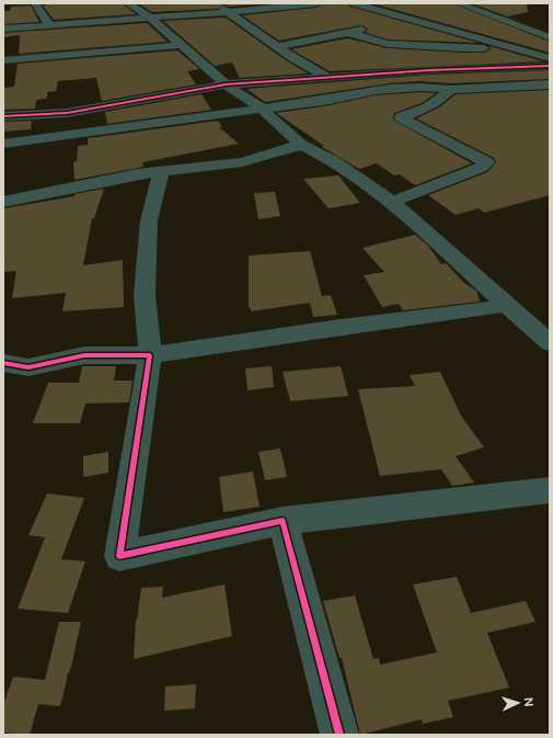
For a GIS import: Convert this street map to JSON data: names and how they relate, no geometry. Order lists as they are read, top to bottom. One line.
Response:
{"north":"right"}
